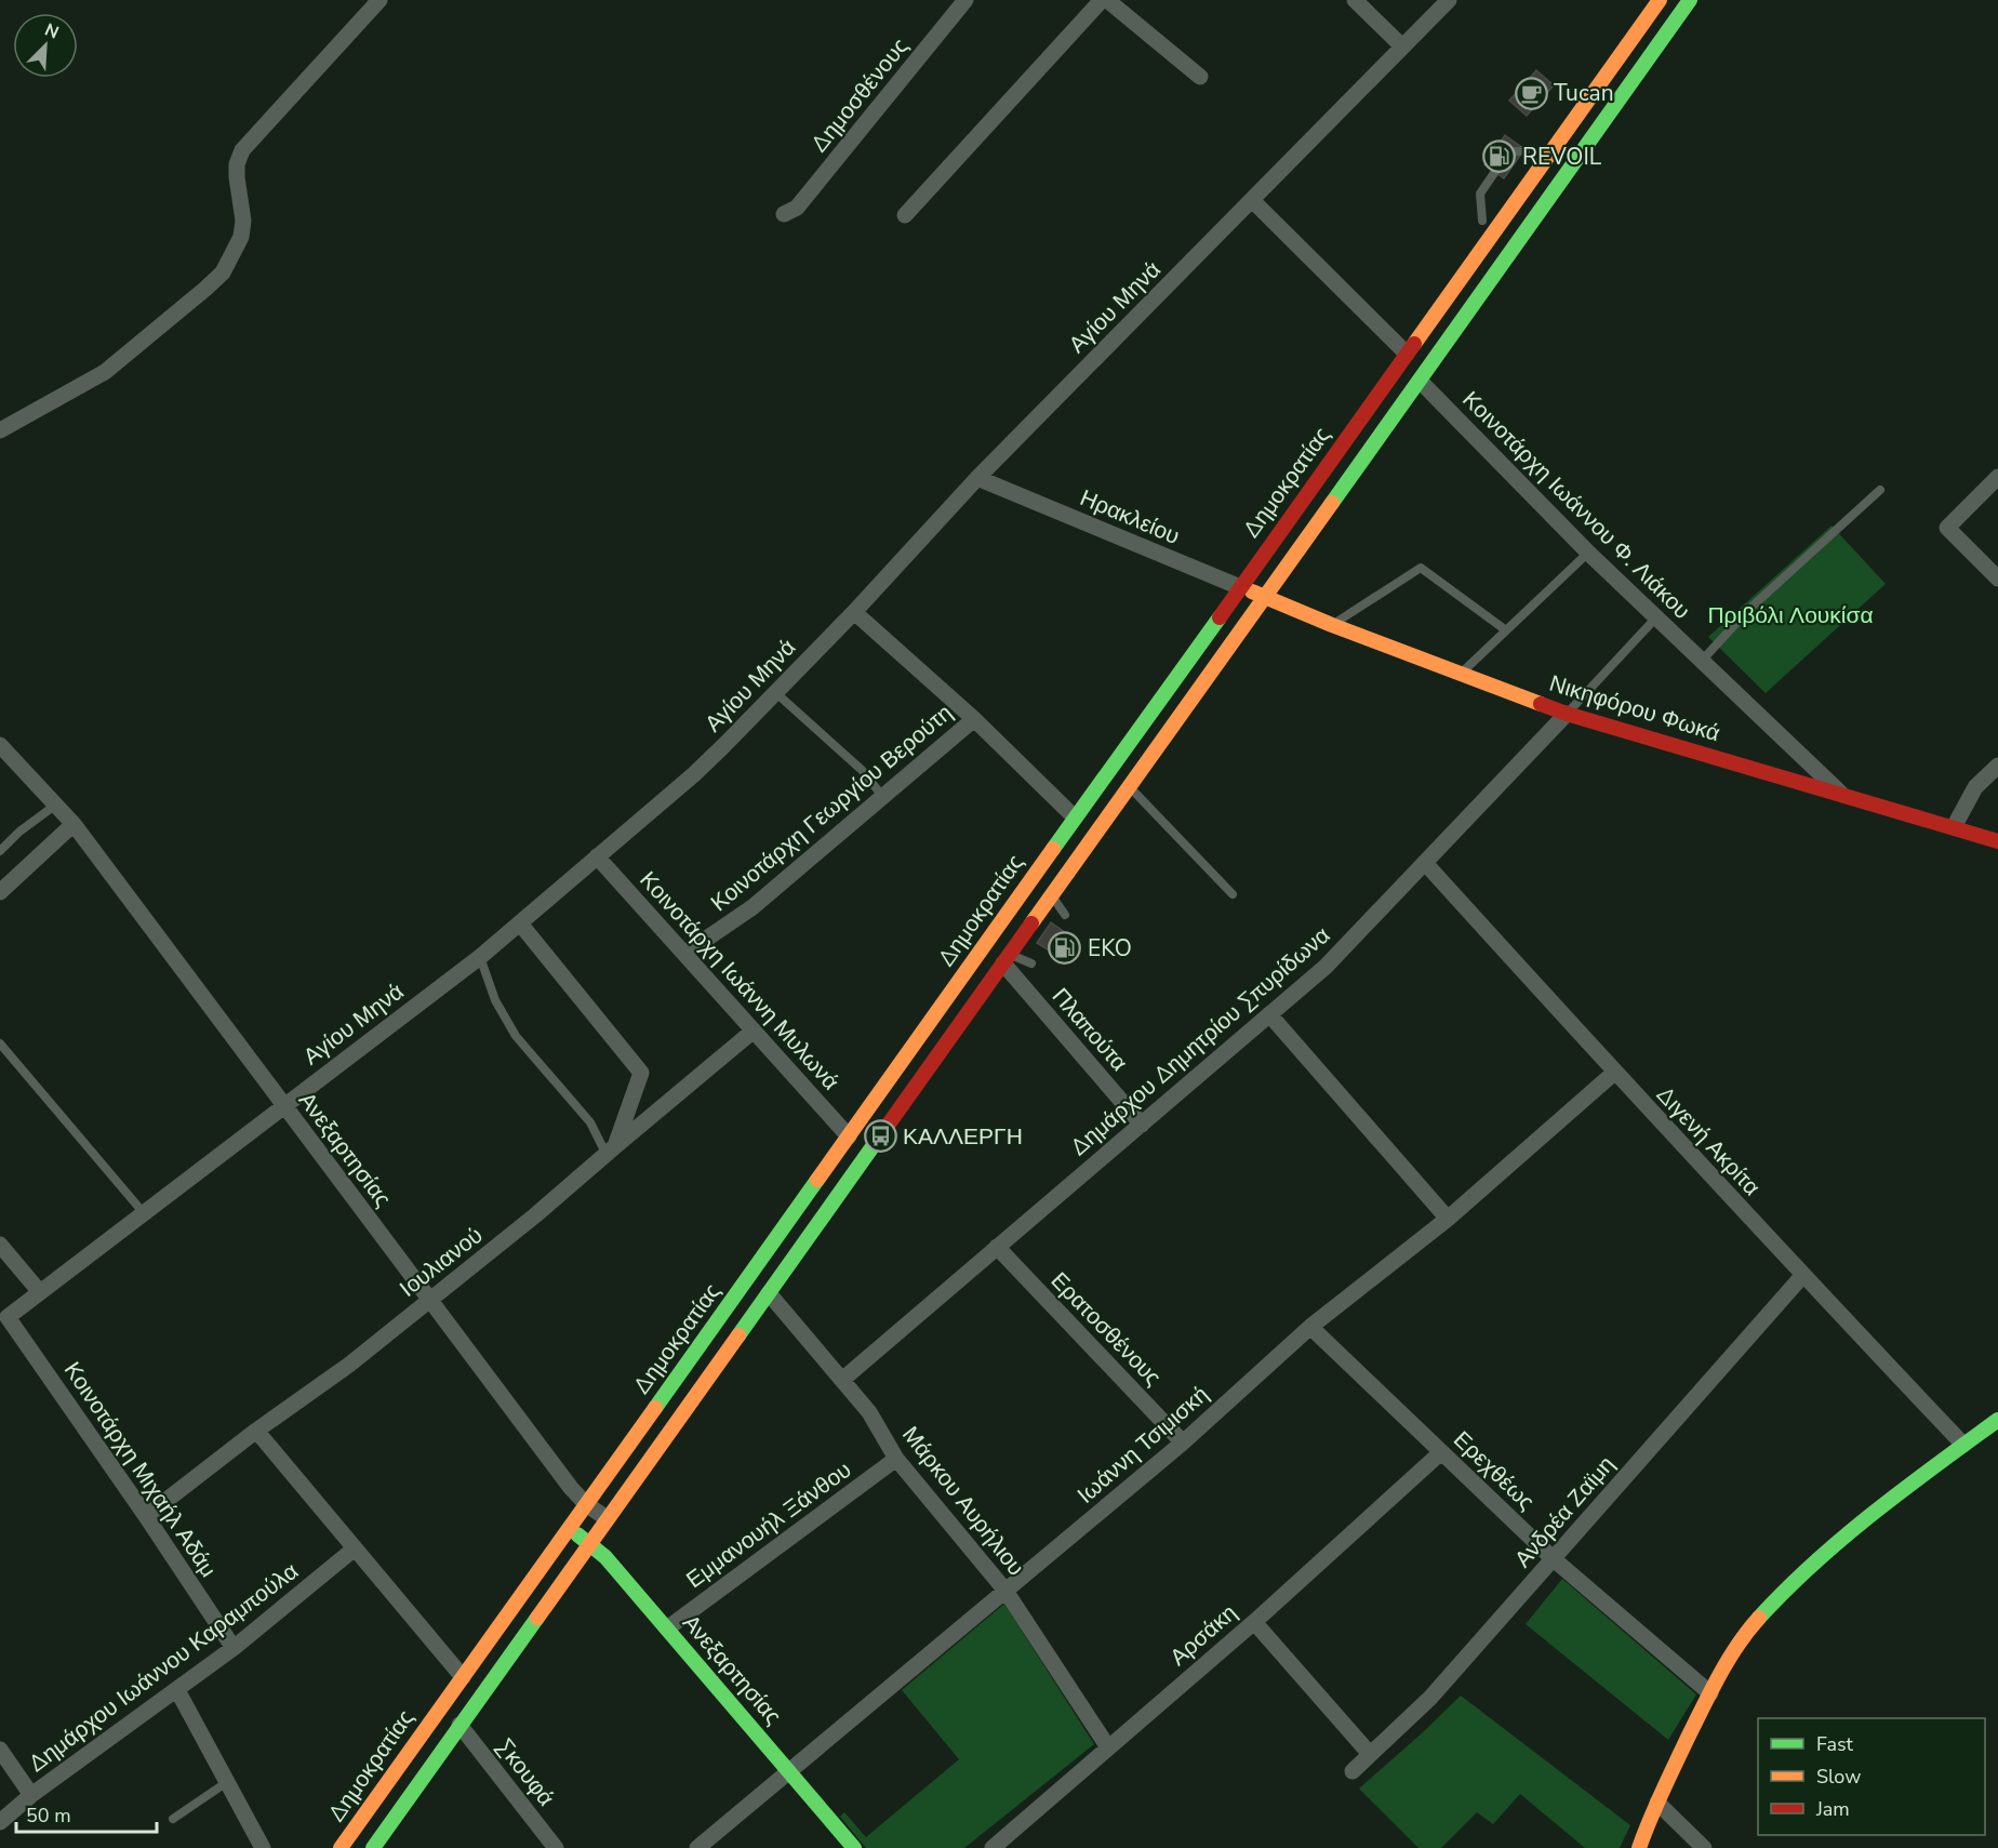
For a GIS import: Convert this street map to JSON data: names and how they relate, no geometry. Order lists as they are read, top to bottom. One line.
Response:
{"streets":{"main road":["Δημοκρατίας","Ηρακλείου","Νικηφόρου Φωκά","Ανεξαρτησίας"],"street":["Δημοσθένους","Αγίου Μηνά","Κοινοτάρχη Ιωάννου Φ. Λιάκου","Κοινοτάρχη Γεωργίου Βερούτη","Κοινοτάρχη Ιωάννη Μυλωνά","Πλαπούτα","Δημάρχου Δημητρίου Σπυρίδωνα","Διγενή Ακρίτα","Ιουλιανού","Ερατοσθένους","Ιωάννη Τσιμισκή","Κοινοτάρχη Μιχαήλ Αδάμ","Ερεχθέως","Μάρκου Αυρήλιου","Ανδρέα Ζαϊμη","Εμμανουήλ Ξάνθου","Αρσάκη","Δημάρχου Ιωάννου Καραμπούλα","Σκουφά"]},"crossings":[["Αγίου Μηνά","Ηρακλείου"],["Αγίου Μηνά","Κοινοτάρχη Ιωάννη Μυλωνά"],["Αγίου Μηνά","Ανεξαρτησίας"],["Αγίου Μηνά","Κοινοτάρχη Μιχαήλ Αδάμ"],["Δημοκρατίας","Κοινοτάρχη Ιωάννου Φ. Λιάκου"],["Δημοκρατίας","Ηρακλείου"],["Δημοκρατίας","Νικηφόρου Φωκά"],["Δημοκρατίας","Κοινοτάρχη Ιωάννη Μυλωνά"],["Δημοκρατίας","Πλαπούτα"],["Δημοκρατίας","Ανεξαρτησίας"],["Δημοκρατίας","Μάρκου Αυρήλιου"],["Δημοκρατίας","Σκουφά"],["Κοινοτάρχη Ιωάννου Φ. Λιάκου","Νικηφόρου Φωκά"],["Ηρακλείου","Νικηφόρου Φωκά"],["Νικηφόρου Φωκά","Δημάρχου Δημητρίου Σπυρίδωνα"],["Κοινοτάρχη Γεωργίου Βερούτη","Κοινοτάρχη Ιωάννη Μυλωνά"],["Κοινοτάρχη Ιωάννη Μυλωνά","Ιουλιανού"],["Πλαπούτα","Δημάρχου Δημητρίου Σπυρίδωνα"],["Δημάρχου Δημητρίου Σπυρίδωνα","Διγενή Ακρίτα"],["Δημάρχου Δημητρίου Σπυρίδωνα","Ερατοσθένους"],["Δημάρχου Δημητρίου Σπυρίδωνα","Μάρκου Αυρήλιου"],["Διγενή Ακρίτα","Ιωάννη Τσιμισκή"],["Διγενή Ακρίτα","Ανδρέα Ζαϊμη"],["Ανεξαρτησίας","Ιουλιανού"],["Ανεξαρτησίας","Ιωάννη Τσιμισκή"],["Ανεξαρτησίας","Εμμανουήλ Ξάνθου"],["Ιουλιανού","Κοινοτάρχη Μιχαήλ Αδάμ"],["Ερατοσθένους","Ιωάννη Τσιμισκή"],["Ιωάννη Τσιμισκή","Ερεχθέως"],["Ιωάννη Τσιμισκή","Μάρκου Αυρήλιου"],["Κοινοτάρχη Μιχαήλ Αδάμ","Δημάρχου Ιωάννου Καραμπούλα"],["Ερεχθέως","Ανδρέα Ζαϊμη"],["Ερεχθέως","Αρσάκη"],["Μάρκου Αυρήλιου","Εμμανουήλ Ξάνθου"],["Μάρκου Αυρήλιου","Αρσάκη"]],"parks":["Πριβόλι Λουκίσα"],"places":{"cafe":["Tucan"],"fuel station":["REVOIL","EKO"],"bus stop":["ΚΑΛΛΕΡΓΗ"]},"legend":["Fast","Slow","Jam"],"scale_bar":"50 m","north":"top right"}
